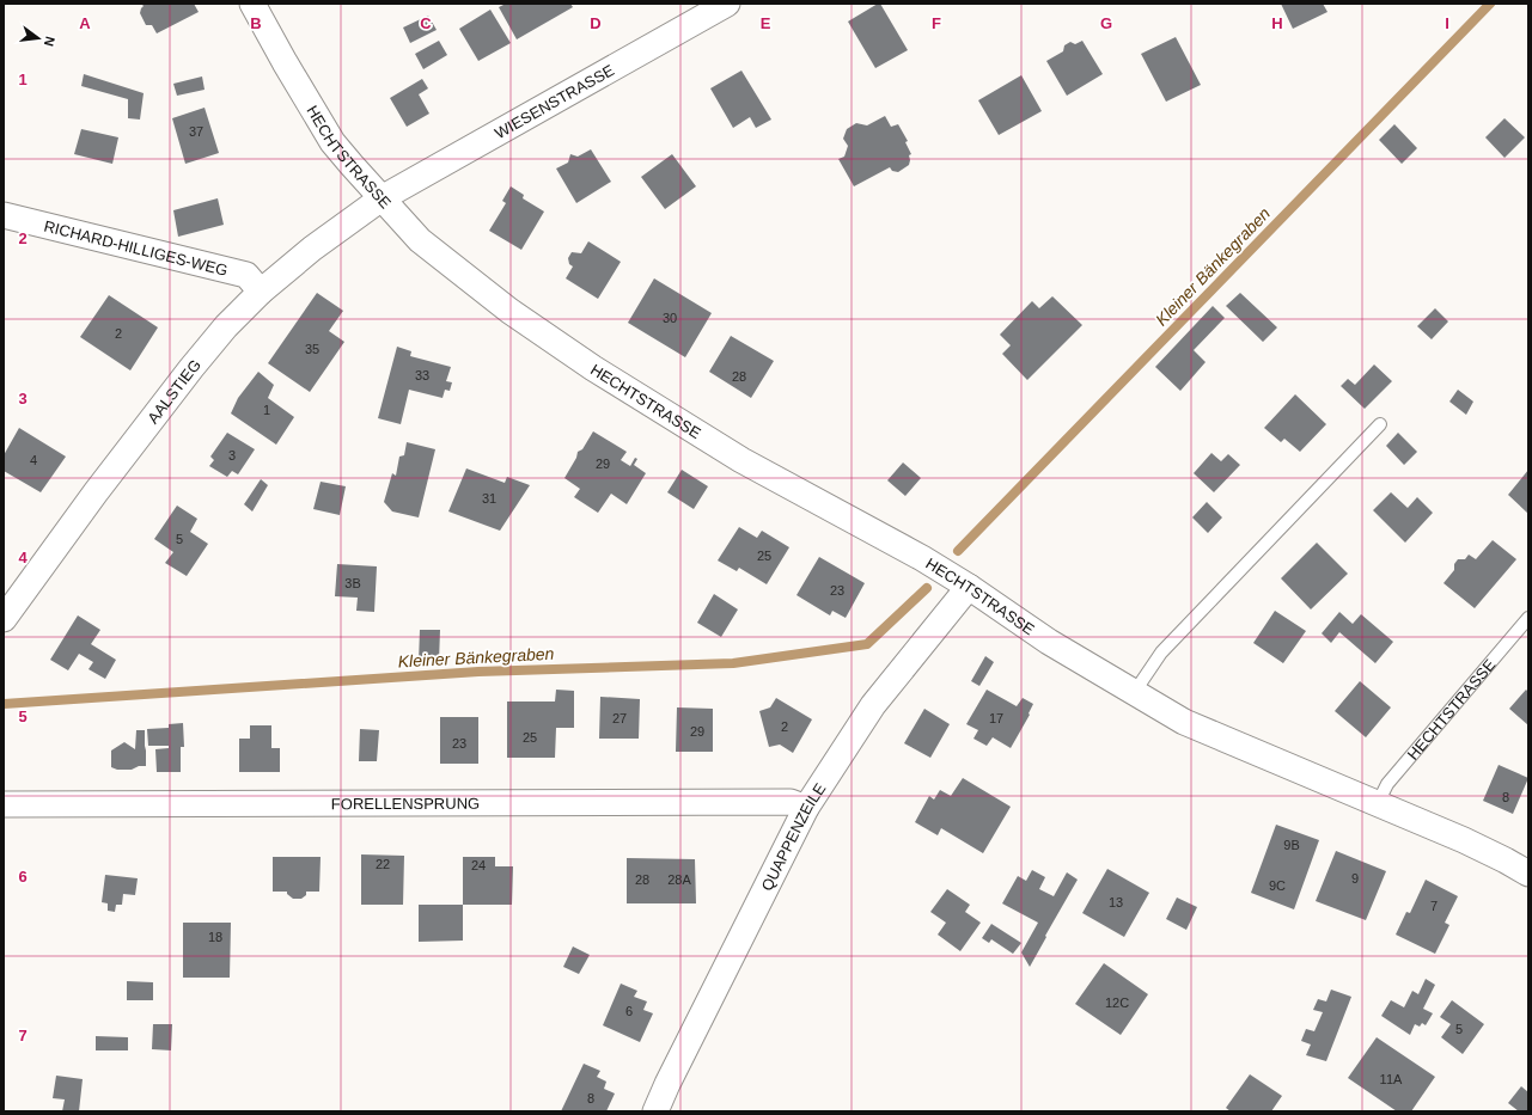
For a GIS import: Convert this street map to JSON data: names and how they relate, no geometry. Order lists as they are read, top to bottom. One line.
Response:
{"streets":{"street":["WIESENSTRASSE","HECHTSTRASSE","RICHARD-HILLIGES-WEG","AALSTIEG","FORELLENSPRUNG","QUAPPENZEILE"]},"crossings":[["WIESENSTRASSE","HECHTSTRASSE"],["WIESENSTRASSE","AALSTIEG"],["HECHTSTRASSE","AALSTIEG"],["HECHTSTRASSE","QUAPPENZEILE"],["RICHARD-HILLIGES-WEG","AALSTIEG"],["FORELLENSPRUNG","QUAPPENZEILE"]],"water":["Kleiner Bänkegraben"],"house_numbers":["37","30","2","35","33","28","1","3","4","29","31","5","25","3B","23","27","17","2","29","25","23","8","9B","22","24","9","28","28A","9C","13","7","18","12C","6","5","11A","8"],"north":"right","grid":{"columns":["A","B","C","D","E","F","G","H","I"],"rows":["1","2","3","4","5","6","7"]}}
